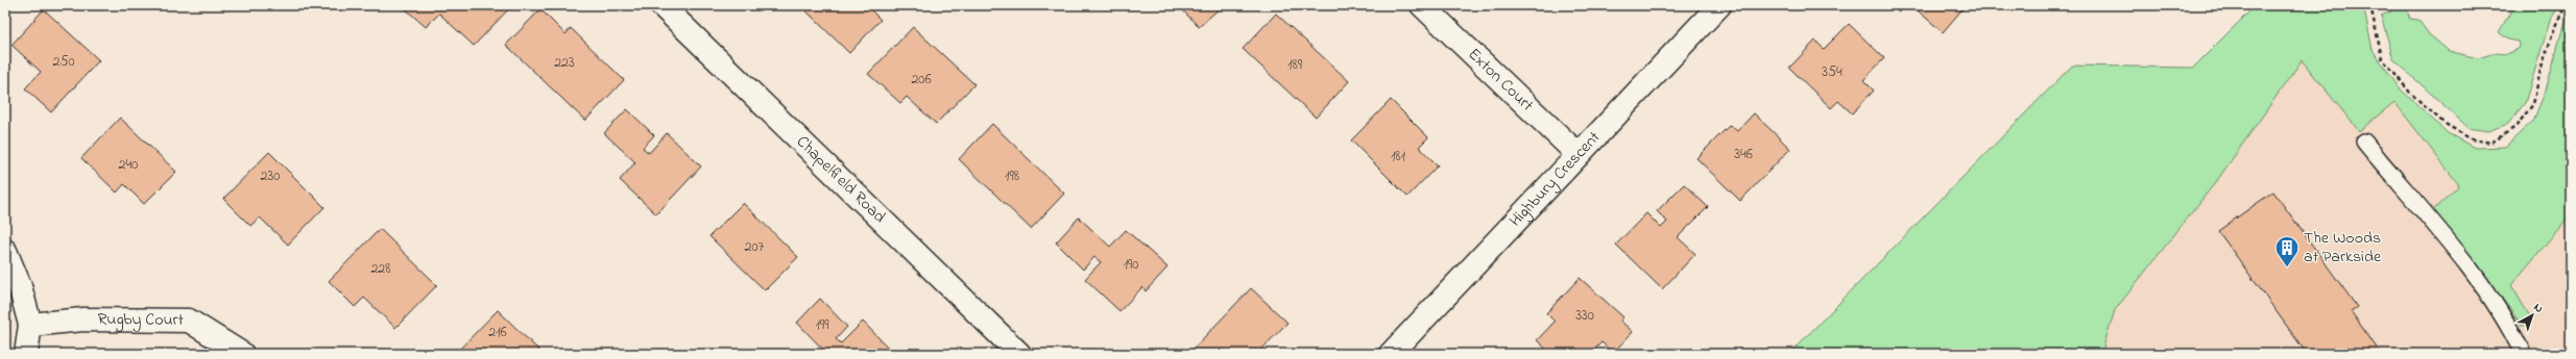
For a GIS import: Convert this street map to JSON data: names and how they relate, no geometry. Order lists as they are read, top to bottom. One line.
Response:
{"streets":{"street":["Exton Court","Highbury Crescent","Chapelfield Road","Rugby Court"]},"crossings":[["Exton Court","Highbury Crescent"]],"places":{"building":["The Woods at Parkside"]},"house_numbers":["250","223","189","354","206","346","181","240","230","198","207","190","228","330","199","216"],"north":"top right"}
